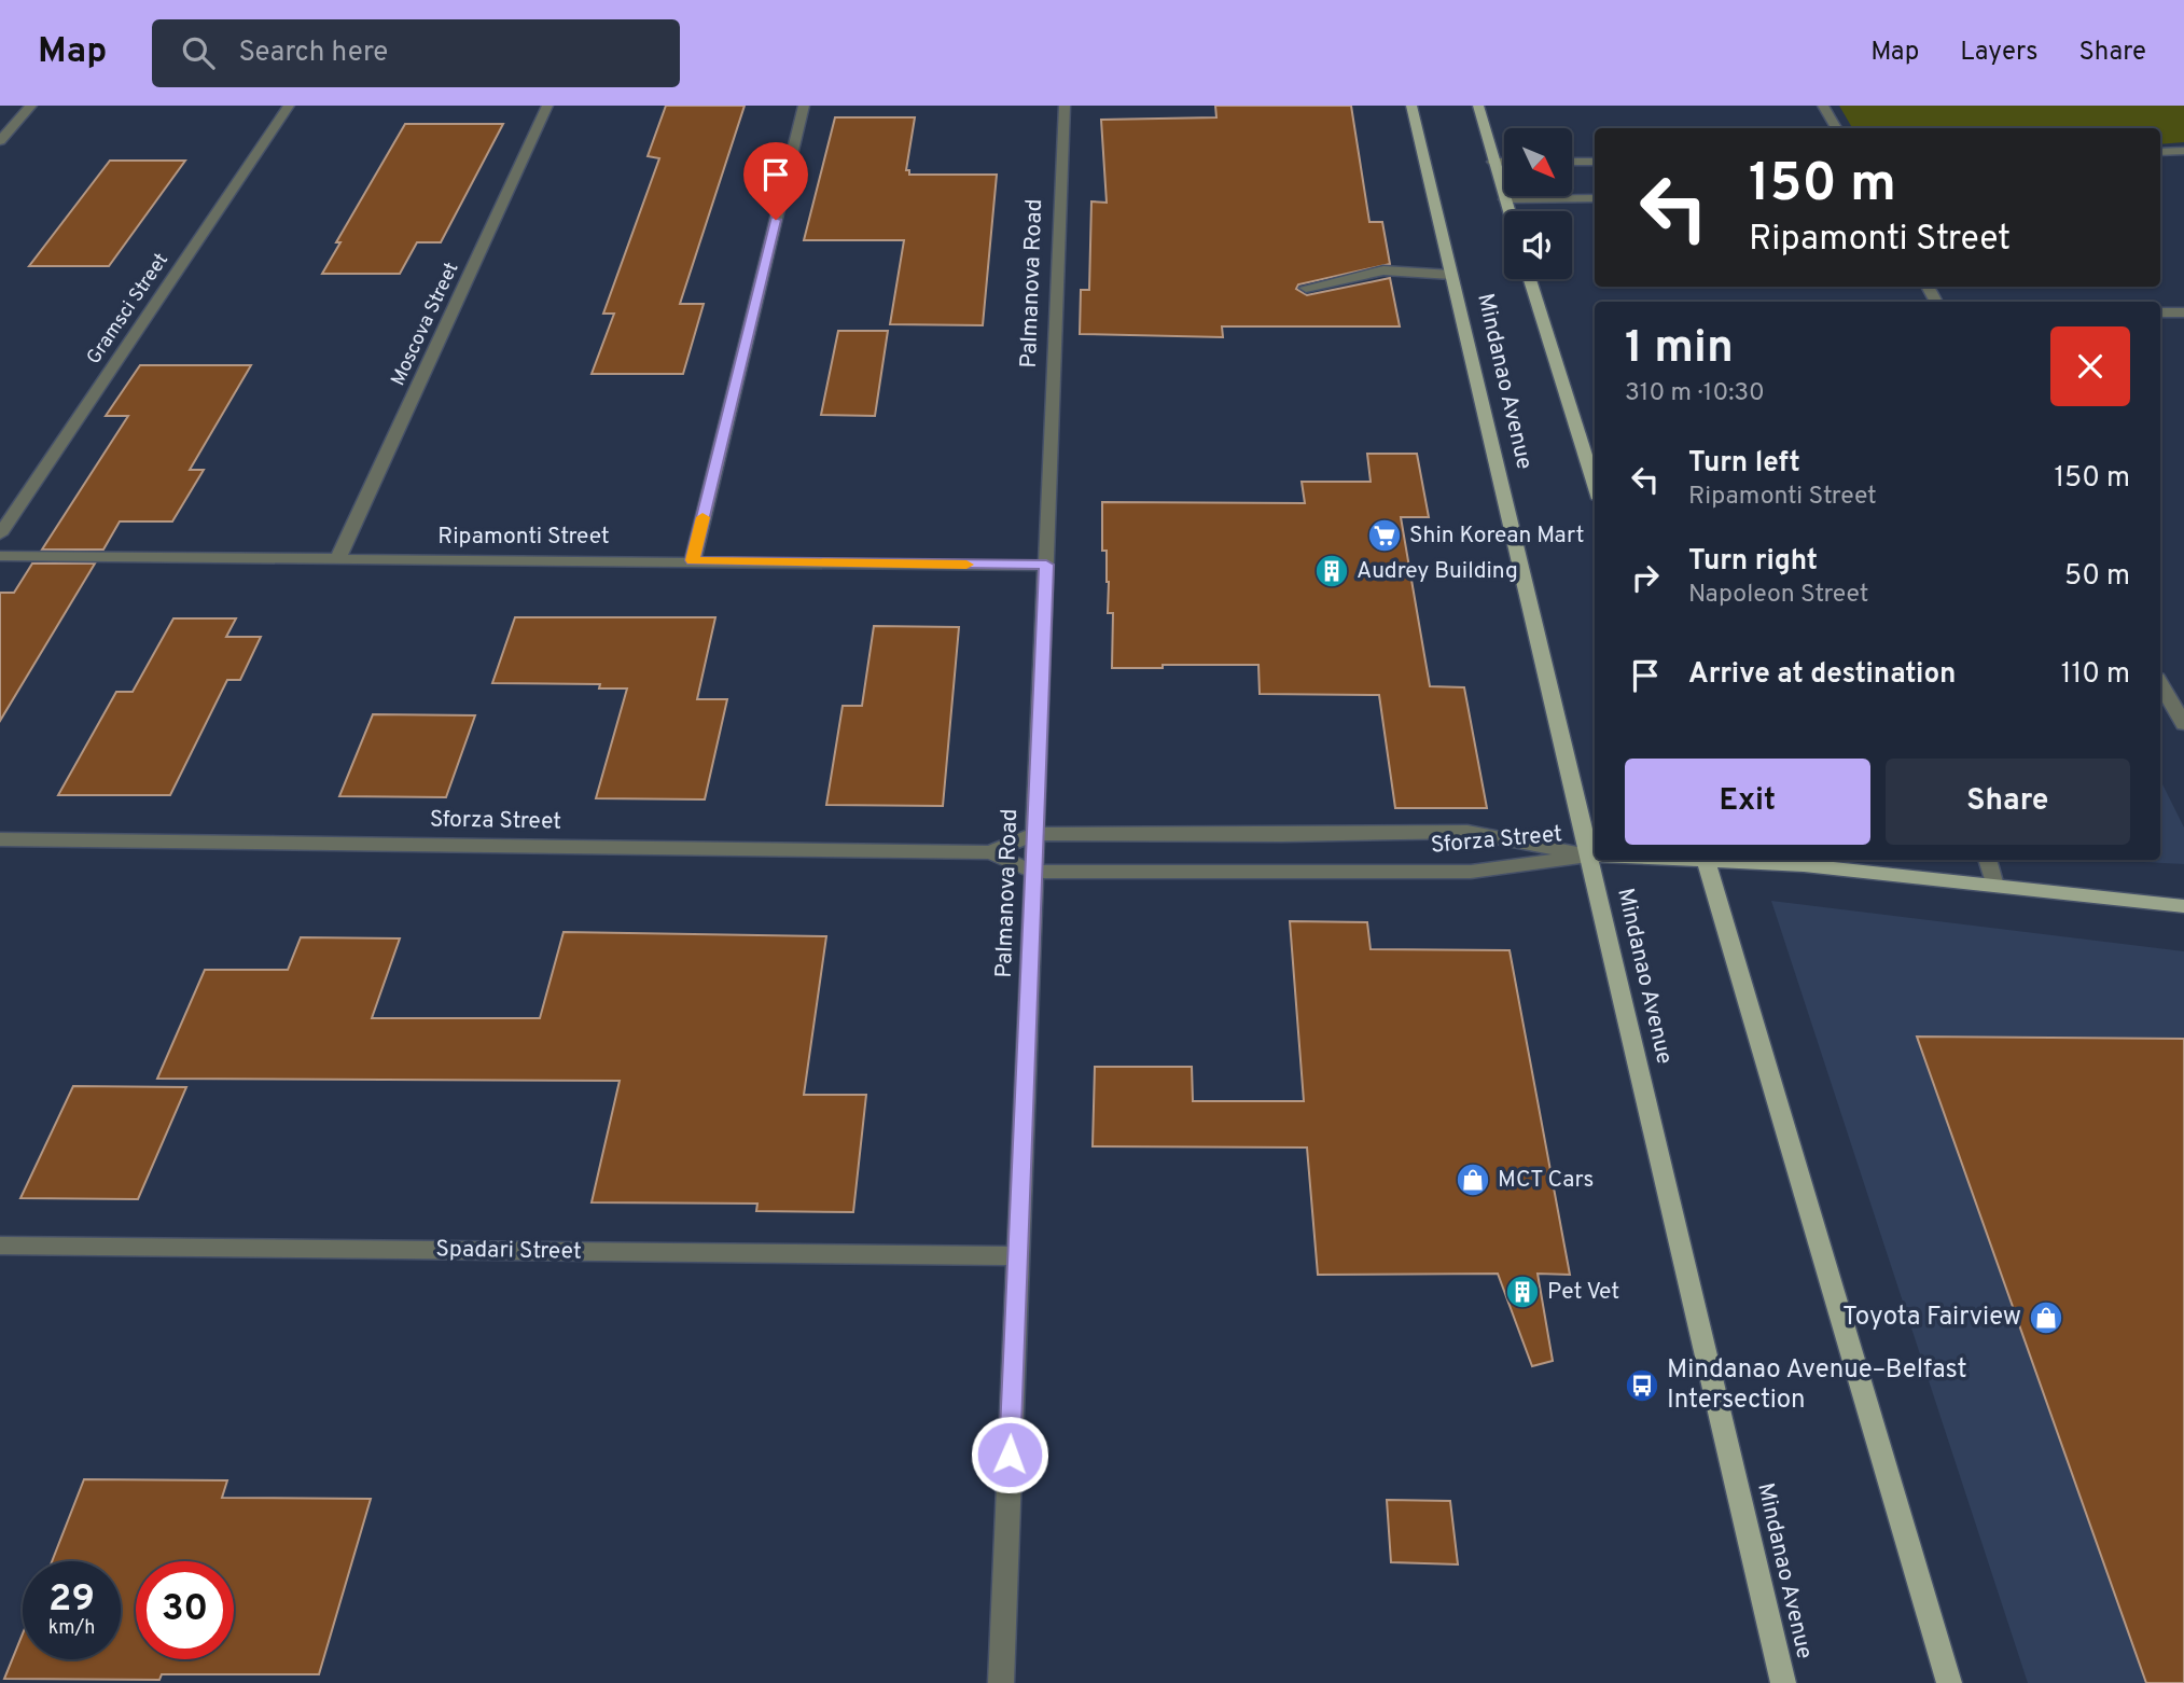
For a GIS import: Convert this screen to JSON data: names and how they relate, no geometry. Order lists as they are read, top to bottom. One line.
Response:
{"streets":{"main road":["Mindanao Avenue"],"street":["Palmanova Road","Gramsci Street","Moscova Street","Ripamonti Street","Sforza Street","Spadari Street"]},"crossings":[["Palmanova Road","Ripamonti Street"],["Palmanova Road","Sforza Street"],["Palmanova Road","Spadari Street"],["Moscova Street","Ripamonti Street"],["Mindanao Avenue","Sforza Street"]],"places":{"supermarket":["Shin Korean Mart"],"building":["Audrey Building","Pet Vet"],"shop":["MCT Cars","Toyota Fairview"],"bus stop":["Mindanao Avenue–Belfast Intersection"]},"north":"bottom right","page":{"header":"Map","search":"Search here","nav":["Map","Layers","Share"],"turn":["150 m","Ripamonti Street"],"heading":["1 min","310 m · 10:30"],"list":[{"name":"Turn left","note":"Ripamonti Street","value":"150 m"},{"name":"Turn right","note":"Napoleon Street","value":"50 m"},{"name":"Arrive at destination","value":"110 m"}],"buttons":["Exit","Share"],"speed":"29 km/h","limit":"30"}}
